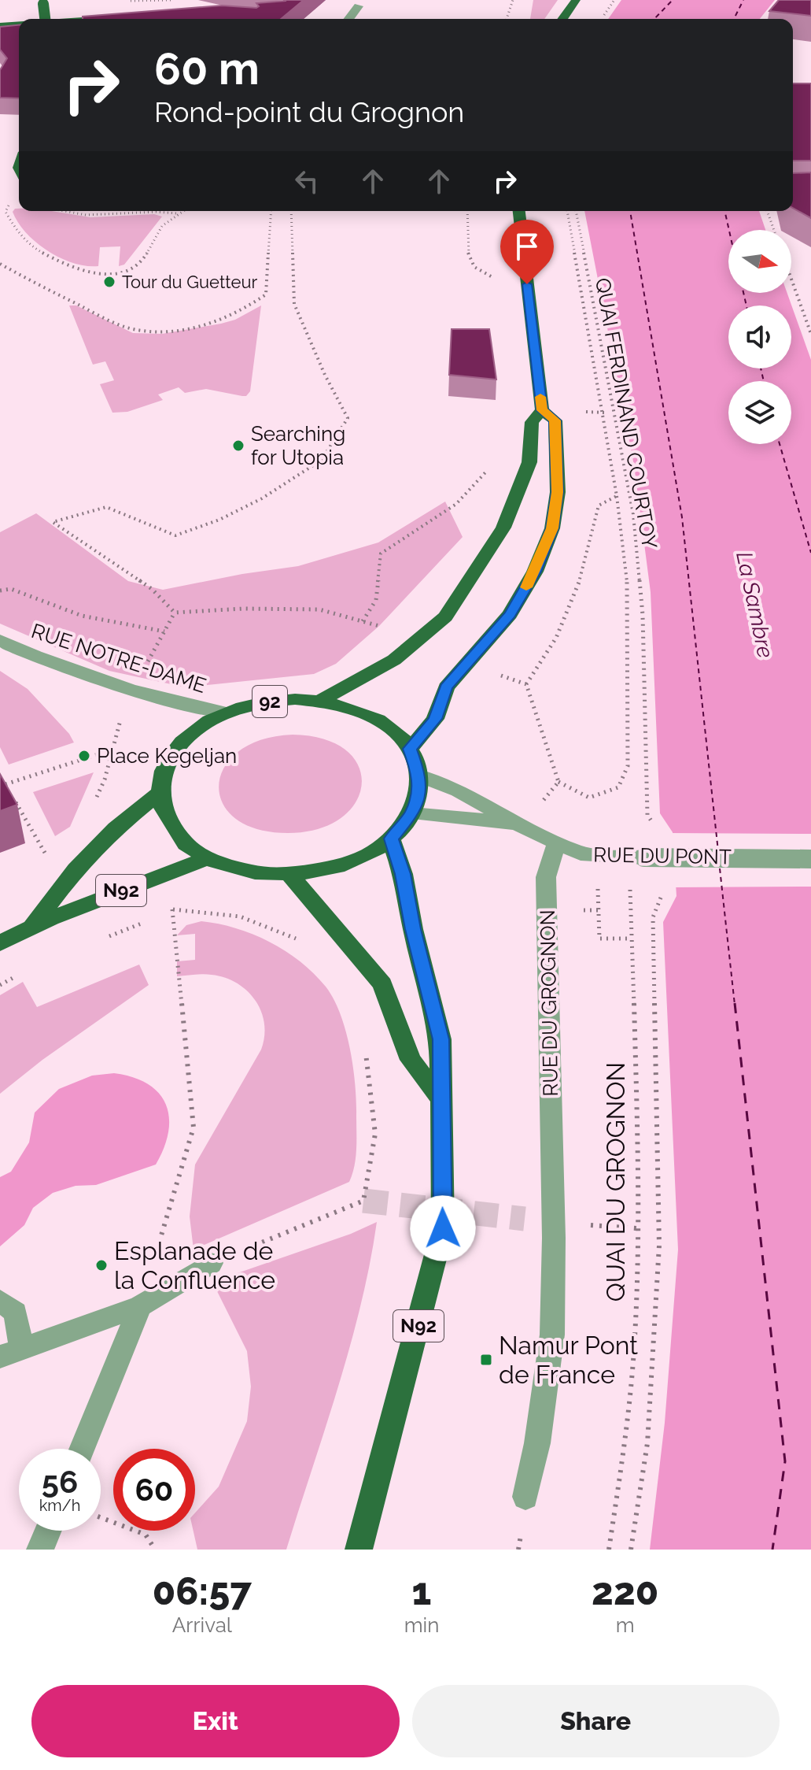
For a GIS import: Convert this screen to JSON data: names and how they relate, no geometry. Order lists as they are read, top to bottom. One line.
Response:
{"streets":{"main road":["92","N92"],"street":["RUE NOTRE-DAME","RUE DU PONT","RUE DU GROGNON"],"path":["QUAI FERDINAND COURTOY","QUAI DU GROGNON"]},"crossings":[["RUE NOTRE-DAME","92"],["RUE NOTRE-DAME","RUE DU PONT"],["RUE NOTRE-DAME","N92"],["92","RUE DU PONT"],["92","N92"],["RUE DU PONT","N92"],["RUE DU PONT","RUE DU GROGNON"]],"water":["La Sambre"],"places":{"other":["Tour du Guetteur","Searching for Utopia","Place Kegeljan","Esplanade de la Confluence"],"transit":["Namur Pont de France"]},"north":"right","page":{"turn":["60 m","Rond-point du Grognon"],"speed":"56 km/h","limit":"60","eta":["06:57","Arrival","1","min","220","m"],"buttons":["Exit","Share"]}}
